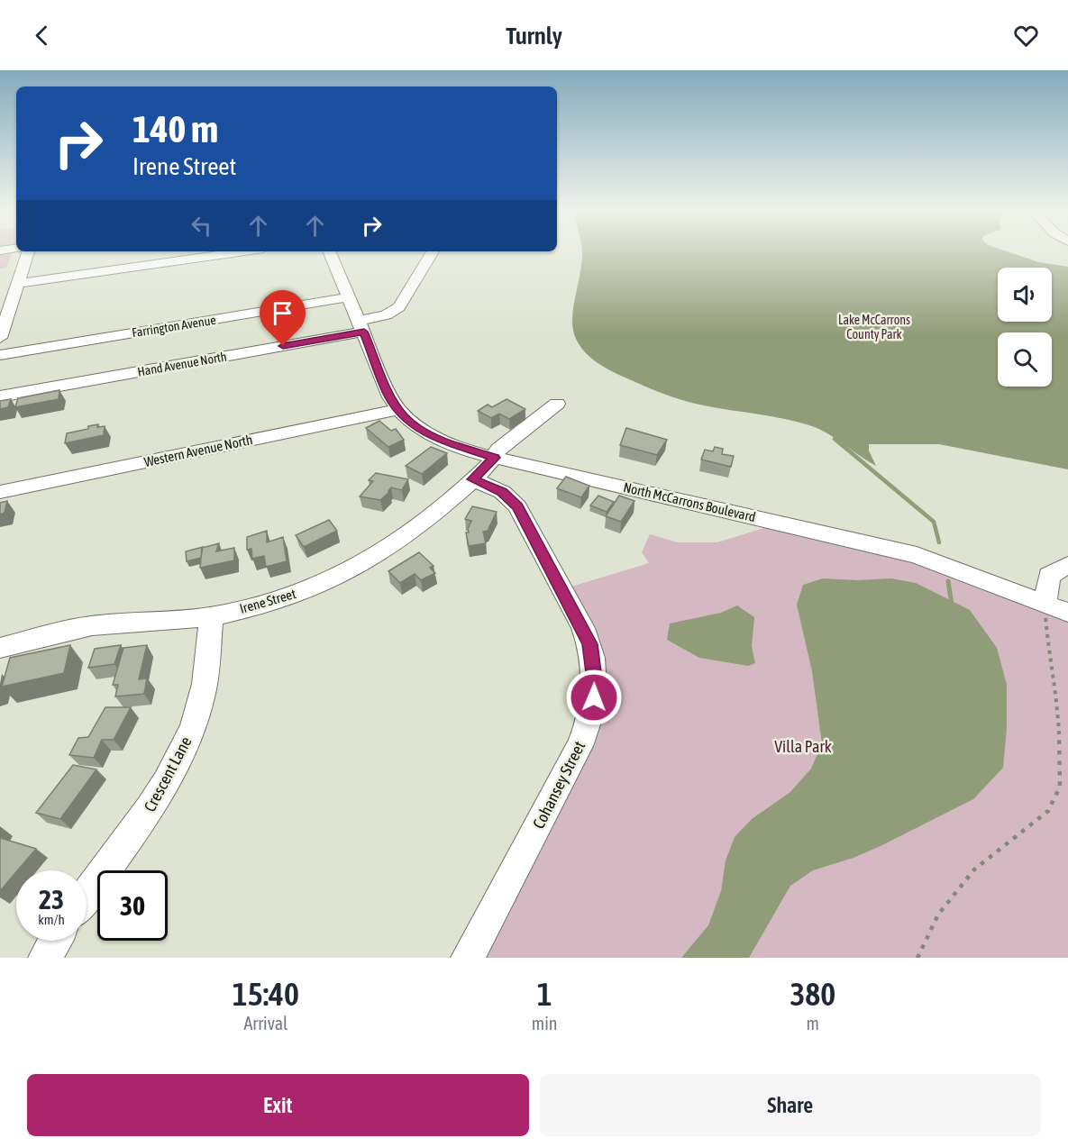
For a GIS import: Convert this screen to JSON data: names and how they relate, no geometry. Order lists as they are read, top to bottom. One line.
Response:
{"streets":{"street":["Farrington Avenue","Hand Avenue North","Western Avenue North","North McCarrons Boulevard","Irene Street","Crescent Lane","Cohansey Street"]},"crossings":[["Farrington Avenue","North McCarrons Boulevard"],["Hand Avenue North","North McCarrons Boulevard"],["Western Avenue North","North McCarrons Boulevard"],["North McCarrons Boulevard","Irene Street"],["Irene Street","Crescent Lane"],["Irene Street","Cohansey Street"]],"parks":["Lake McCarrons County Park","Villa Park"],"page":{"header":"Turnly","turn":["140 m","Irene Street"],"speed":"23 km/h","limit":"30","eta":["15:40","Arrival","1","min","380","m"],"buttons":["Exit","Share"]}}
